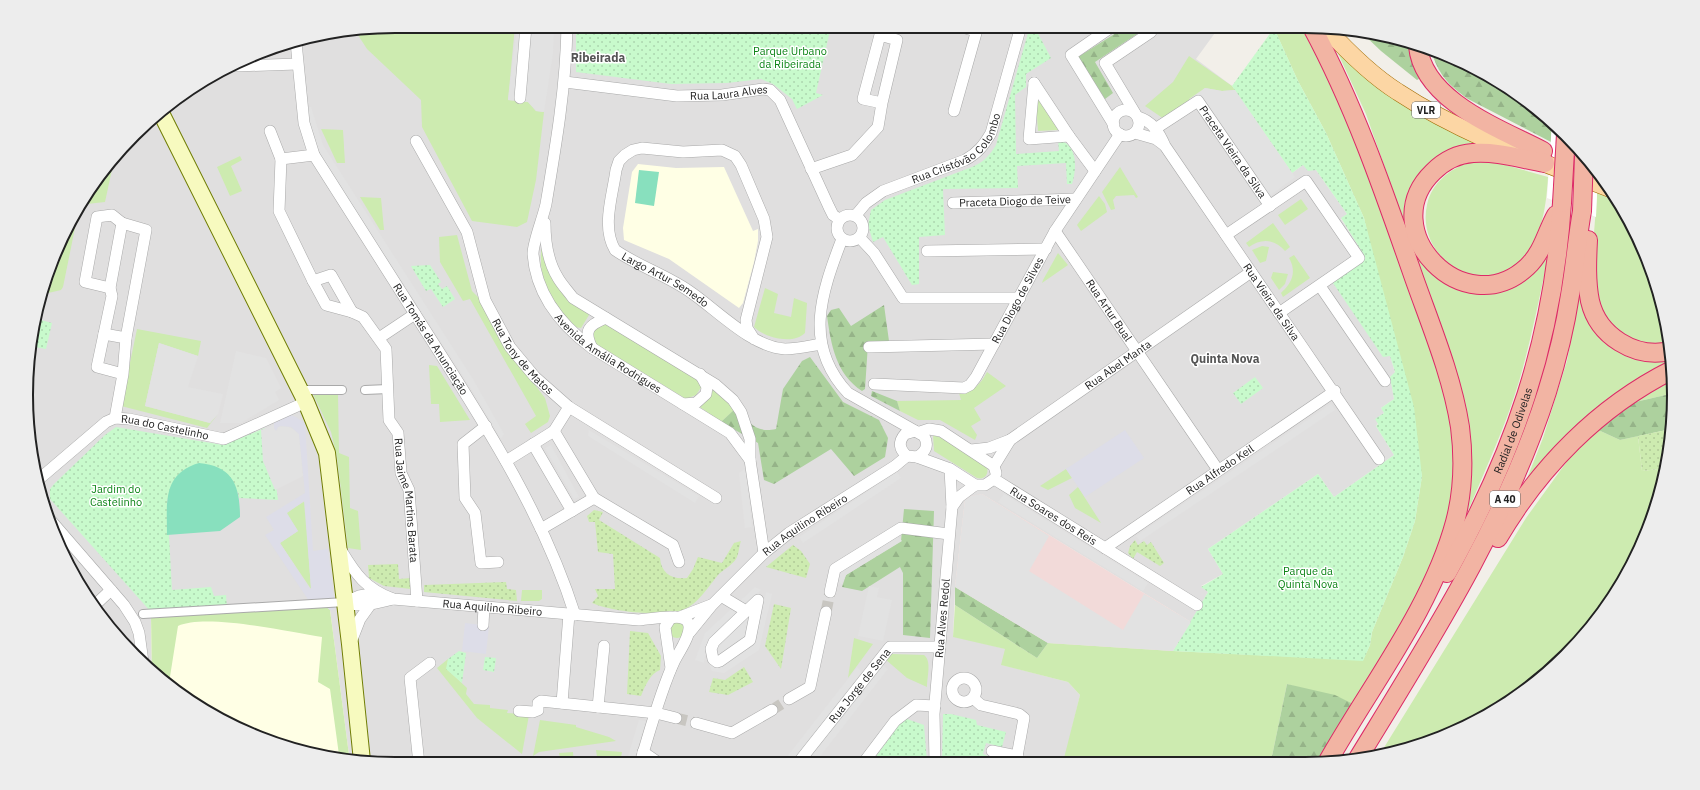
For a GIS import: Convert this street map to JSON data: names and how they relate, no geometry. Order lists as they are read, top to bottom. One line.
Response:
{"streets":{"highway":["Radial de Odivelas","A 40"],"main road":["VLR"],"street":["Rua Laura Alves","Rua Cristóvão Colombo","Praceta Vieira da Silva","Praceta Diogo de Teive","Largo Artur Semedo","Rua Diogo de Silves","Rua Vieira da Silva","Rua Artur Bual","Rua Tomás da Anunciação","Avenida Amália Rodrigues","Rua Tony de Matos","Rua Abel Manta","Rua do Castelinho","Rua Alfredo Keil","Rua Jaime Martins Barata","Rua Soares dos Reis","Rua Aquilino Ribeiro","Rua Alves Redol","Rua Jorge de Sena"]},"crossings":[["Rua Laura Alves","Rua Cristóvão Colombo"],["Rua Laura Alves","Avenida Amália Rodrigues"],["Praceta Vieira da Silva","Rua Vieira da Silva"],["Praceta Diogo de Teive","Rua Diogo de Silves"],["Rua Diogo de Silves","Rua Vieira da Silva"],["Rua Diogo de Silves","Rua Artur Bual"],["Rua Vieira da Silva","Rua Abel Manta"],["Rua Vieira da Silva","Rua Alfredo Keil"],["Rua Artur Bual","Rua Abel Manta"],["Rua Artur Bual","Rua Alfredo Keil"],["Rua Tomás da Anunciação","Rua Aquilino Ribeiro"],["Avenida Amália Rodrigues","Rua Aquilino Ribeiro"],["Rua Alfredo Keil","Rua Soares dos Reis"],["Rua Jaime Martins Barata","Rua Aquilino Ribeiro"],["Rua Alves Redol","Rua Jorge de Sena"]],"districts":["Ribeirada","Quinta Nova"],"parks":["Parque Urbano da Ribeirada","Jardim do Castelinho","Parque da Quinta Nova"]}
